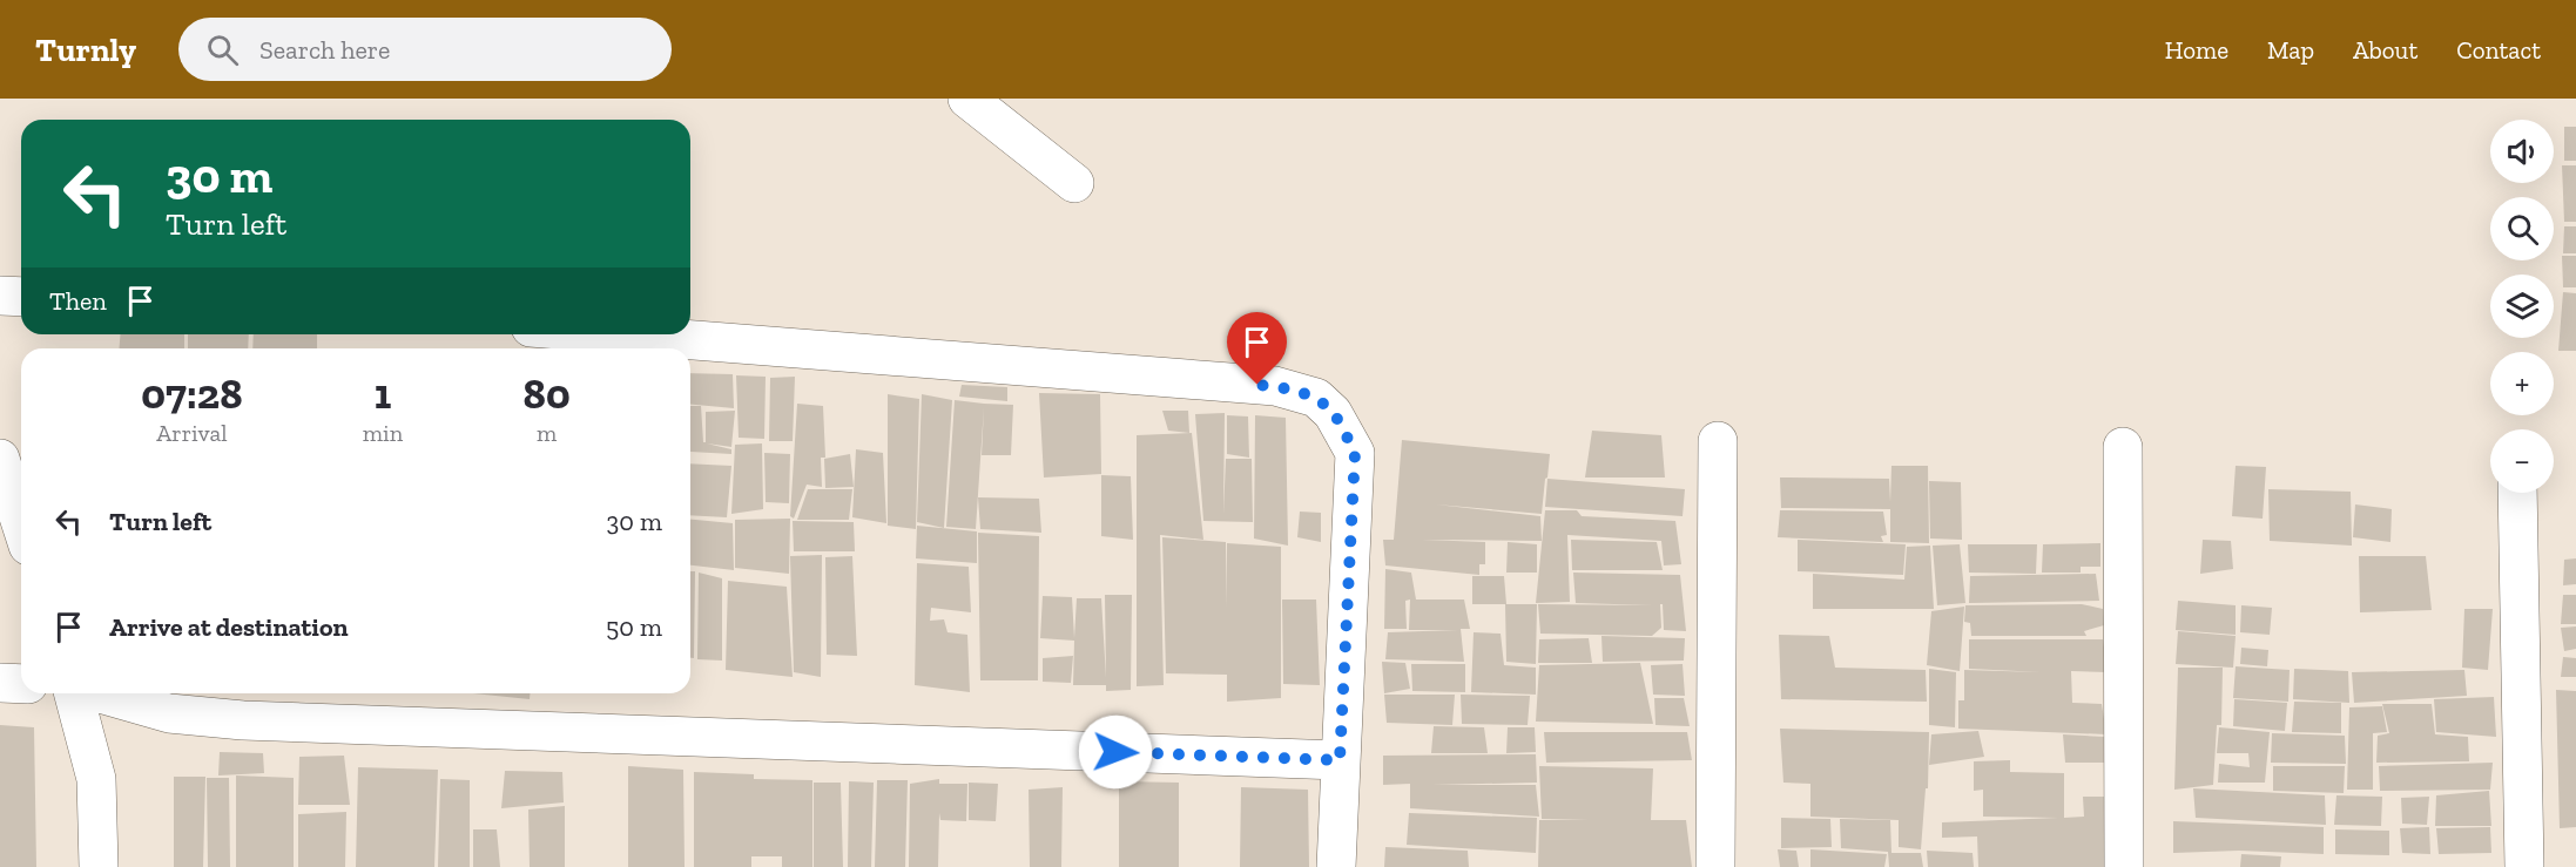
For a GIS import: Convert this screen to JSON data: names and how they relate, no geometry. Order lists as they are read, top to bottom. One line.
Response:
{"page":{"header":"Turnly","search":"Search here","nav":["Home","Map","About","Contact"],"map_buttons":["+","−"],"turn":["30 m","Turn left"],"then":"Then","eta":["07:28","Arrival","1","min","80","m"],"list":[{"name":"Turn left","value":"30 m"},{"name":"Arrive at destination","value":"50 m"}]}}
